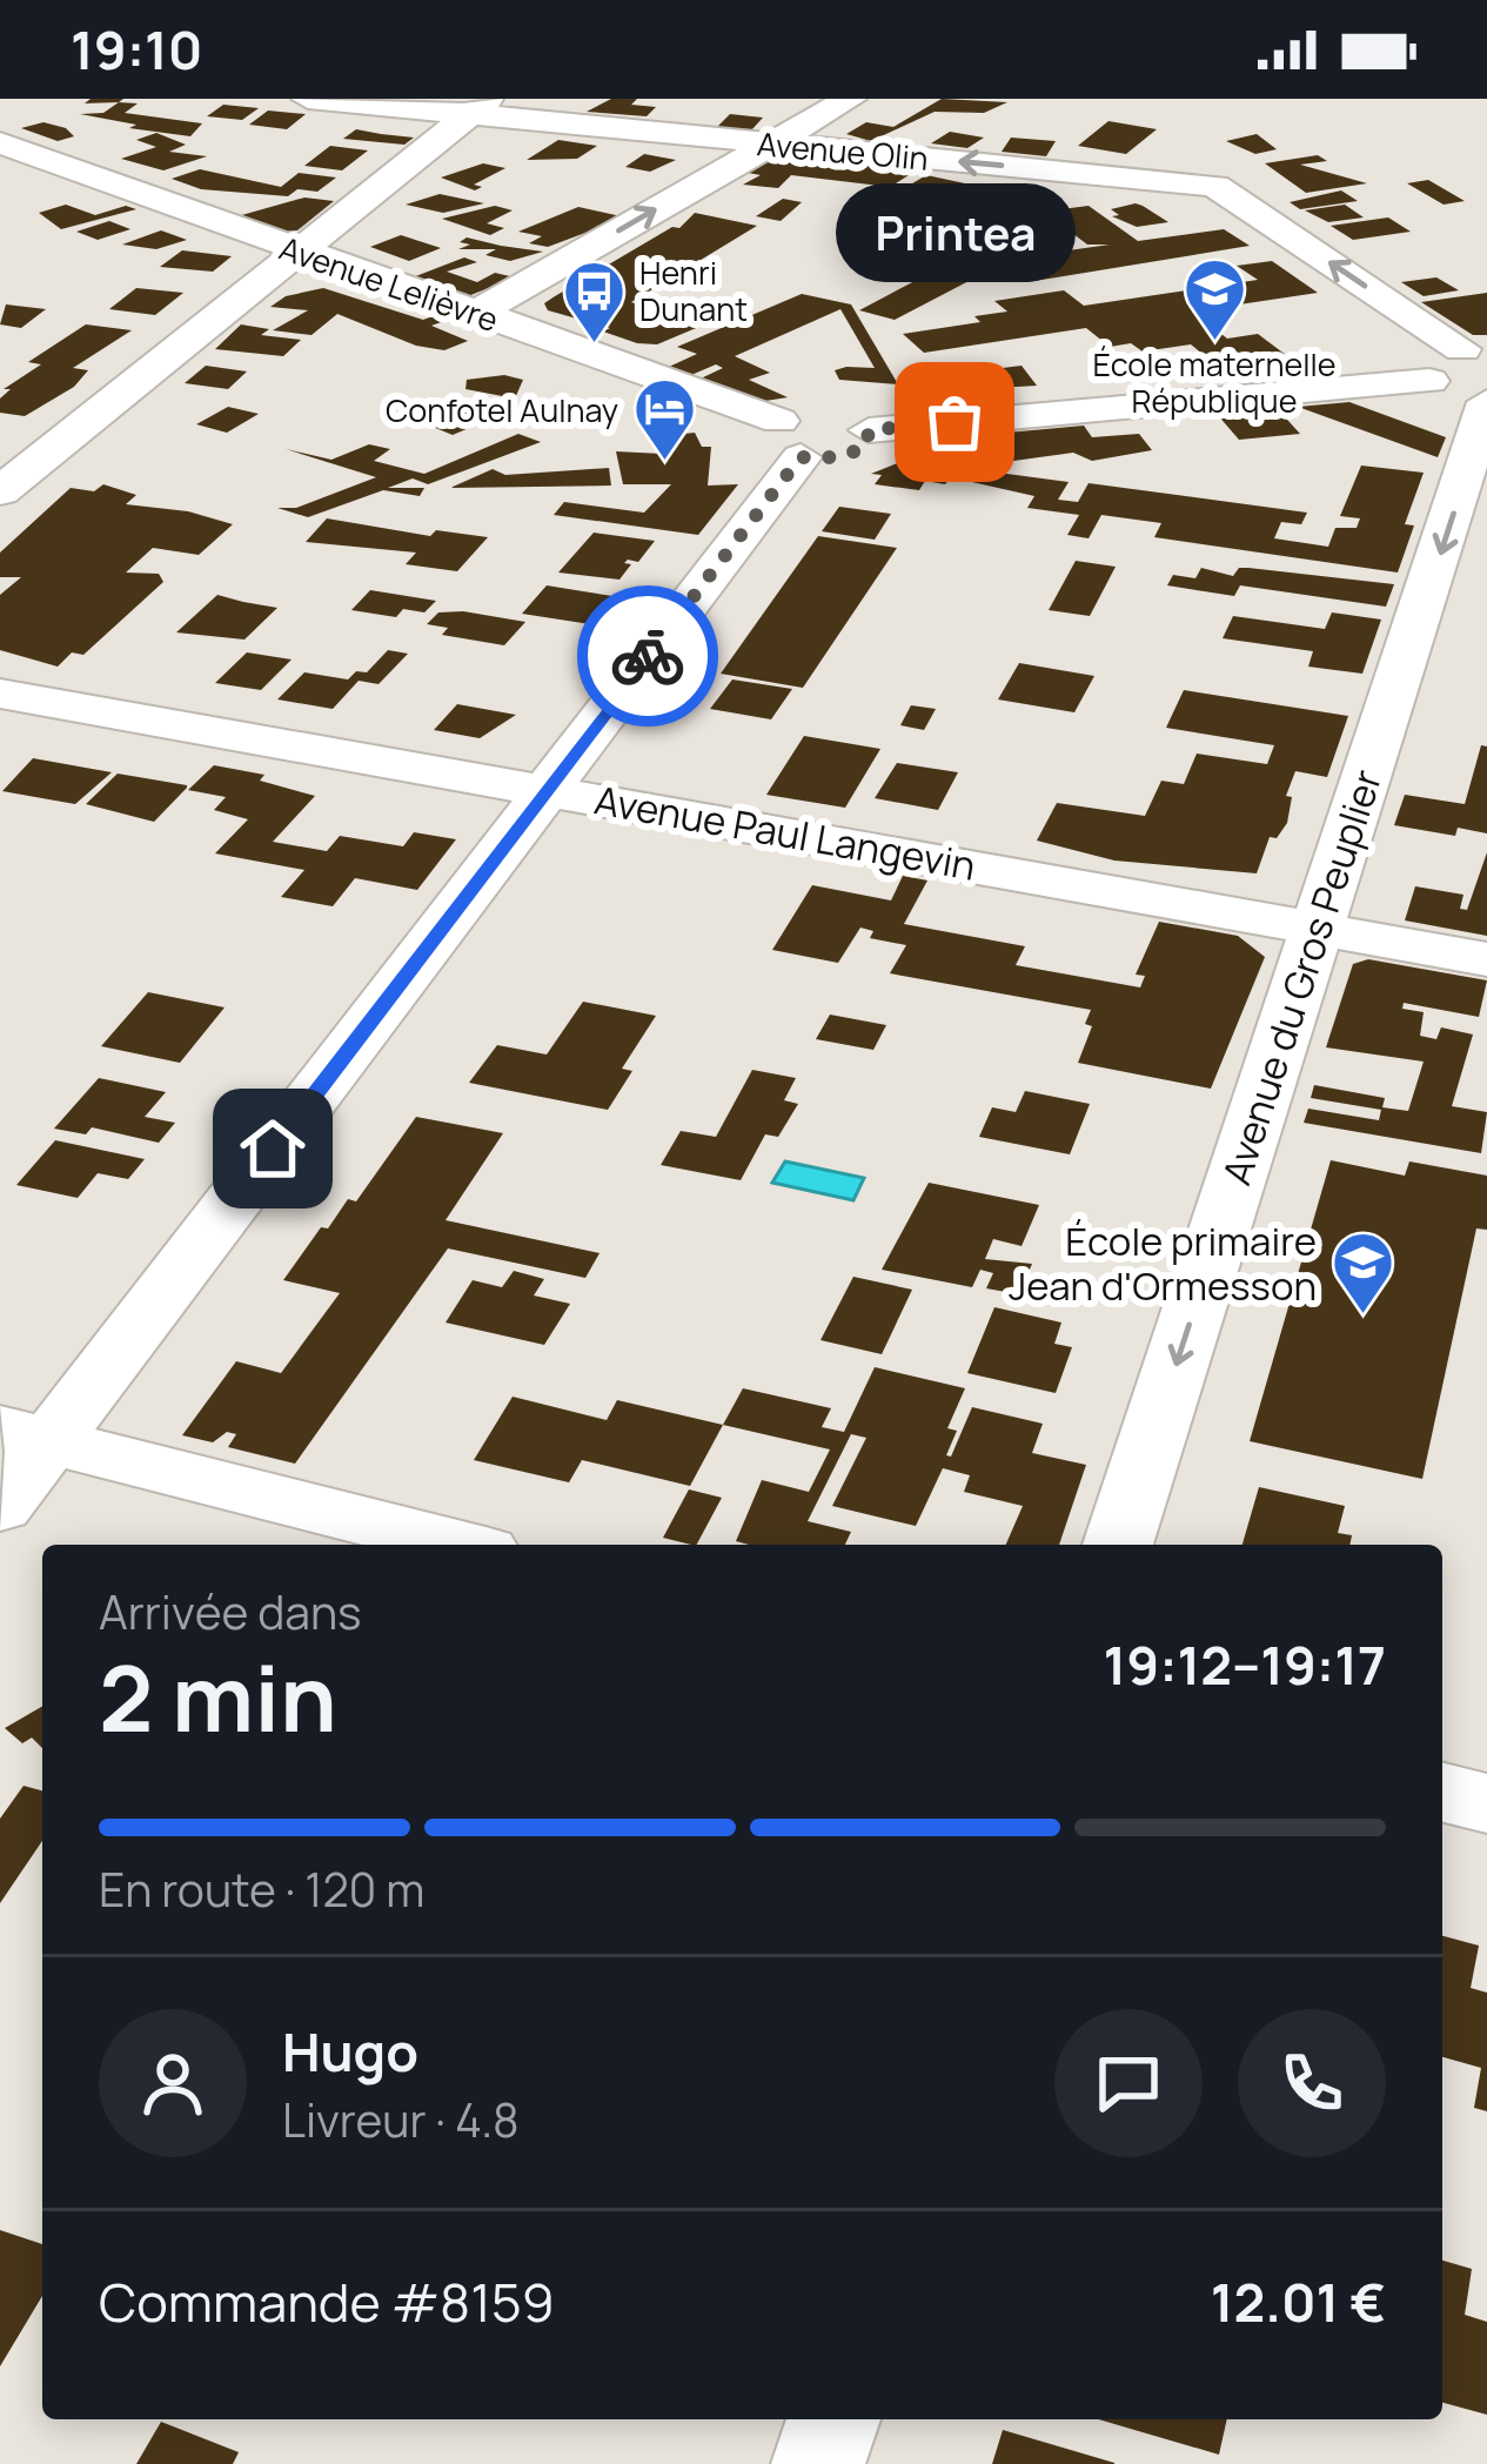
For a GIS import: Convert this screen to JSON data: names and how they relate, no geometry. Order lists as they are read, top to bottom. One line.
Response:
{"streets":{"street":["Avenue Olin","Avenue Lelièvre","Avenue Paul Langevin","Avenue du Gros Peuplier"]},"crossings":[["Avenue Paul Langevin","Avenue du Gros Peuplier"]],"one_way":["Avenue Olin","Avenue du Gros Peuplier"],"places":{"school or university":["École maternelle République","École primaire Jean d'Ormesson"],"bus stop":["Henri Dunant"],"other":["Printea"],"hotel":["Confotel Aulnay"]},"page":{"status":"19:10","bubble":"Printea","heading":["2 min","Arrivée dans","19:12–19:17"],"panel":["Hugo","Livreur · 4.8","Commande #8159","12.01 €"],"bar":"En route · 120 m"}}
